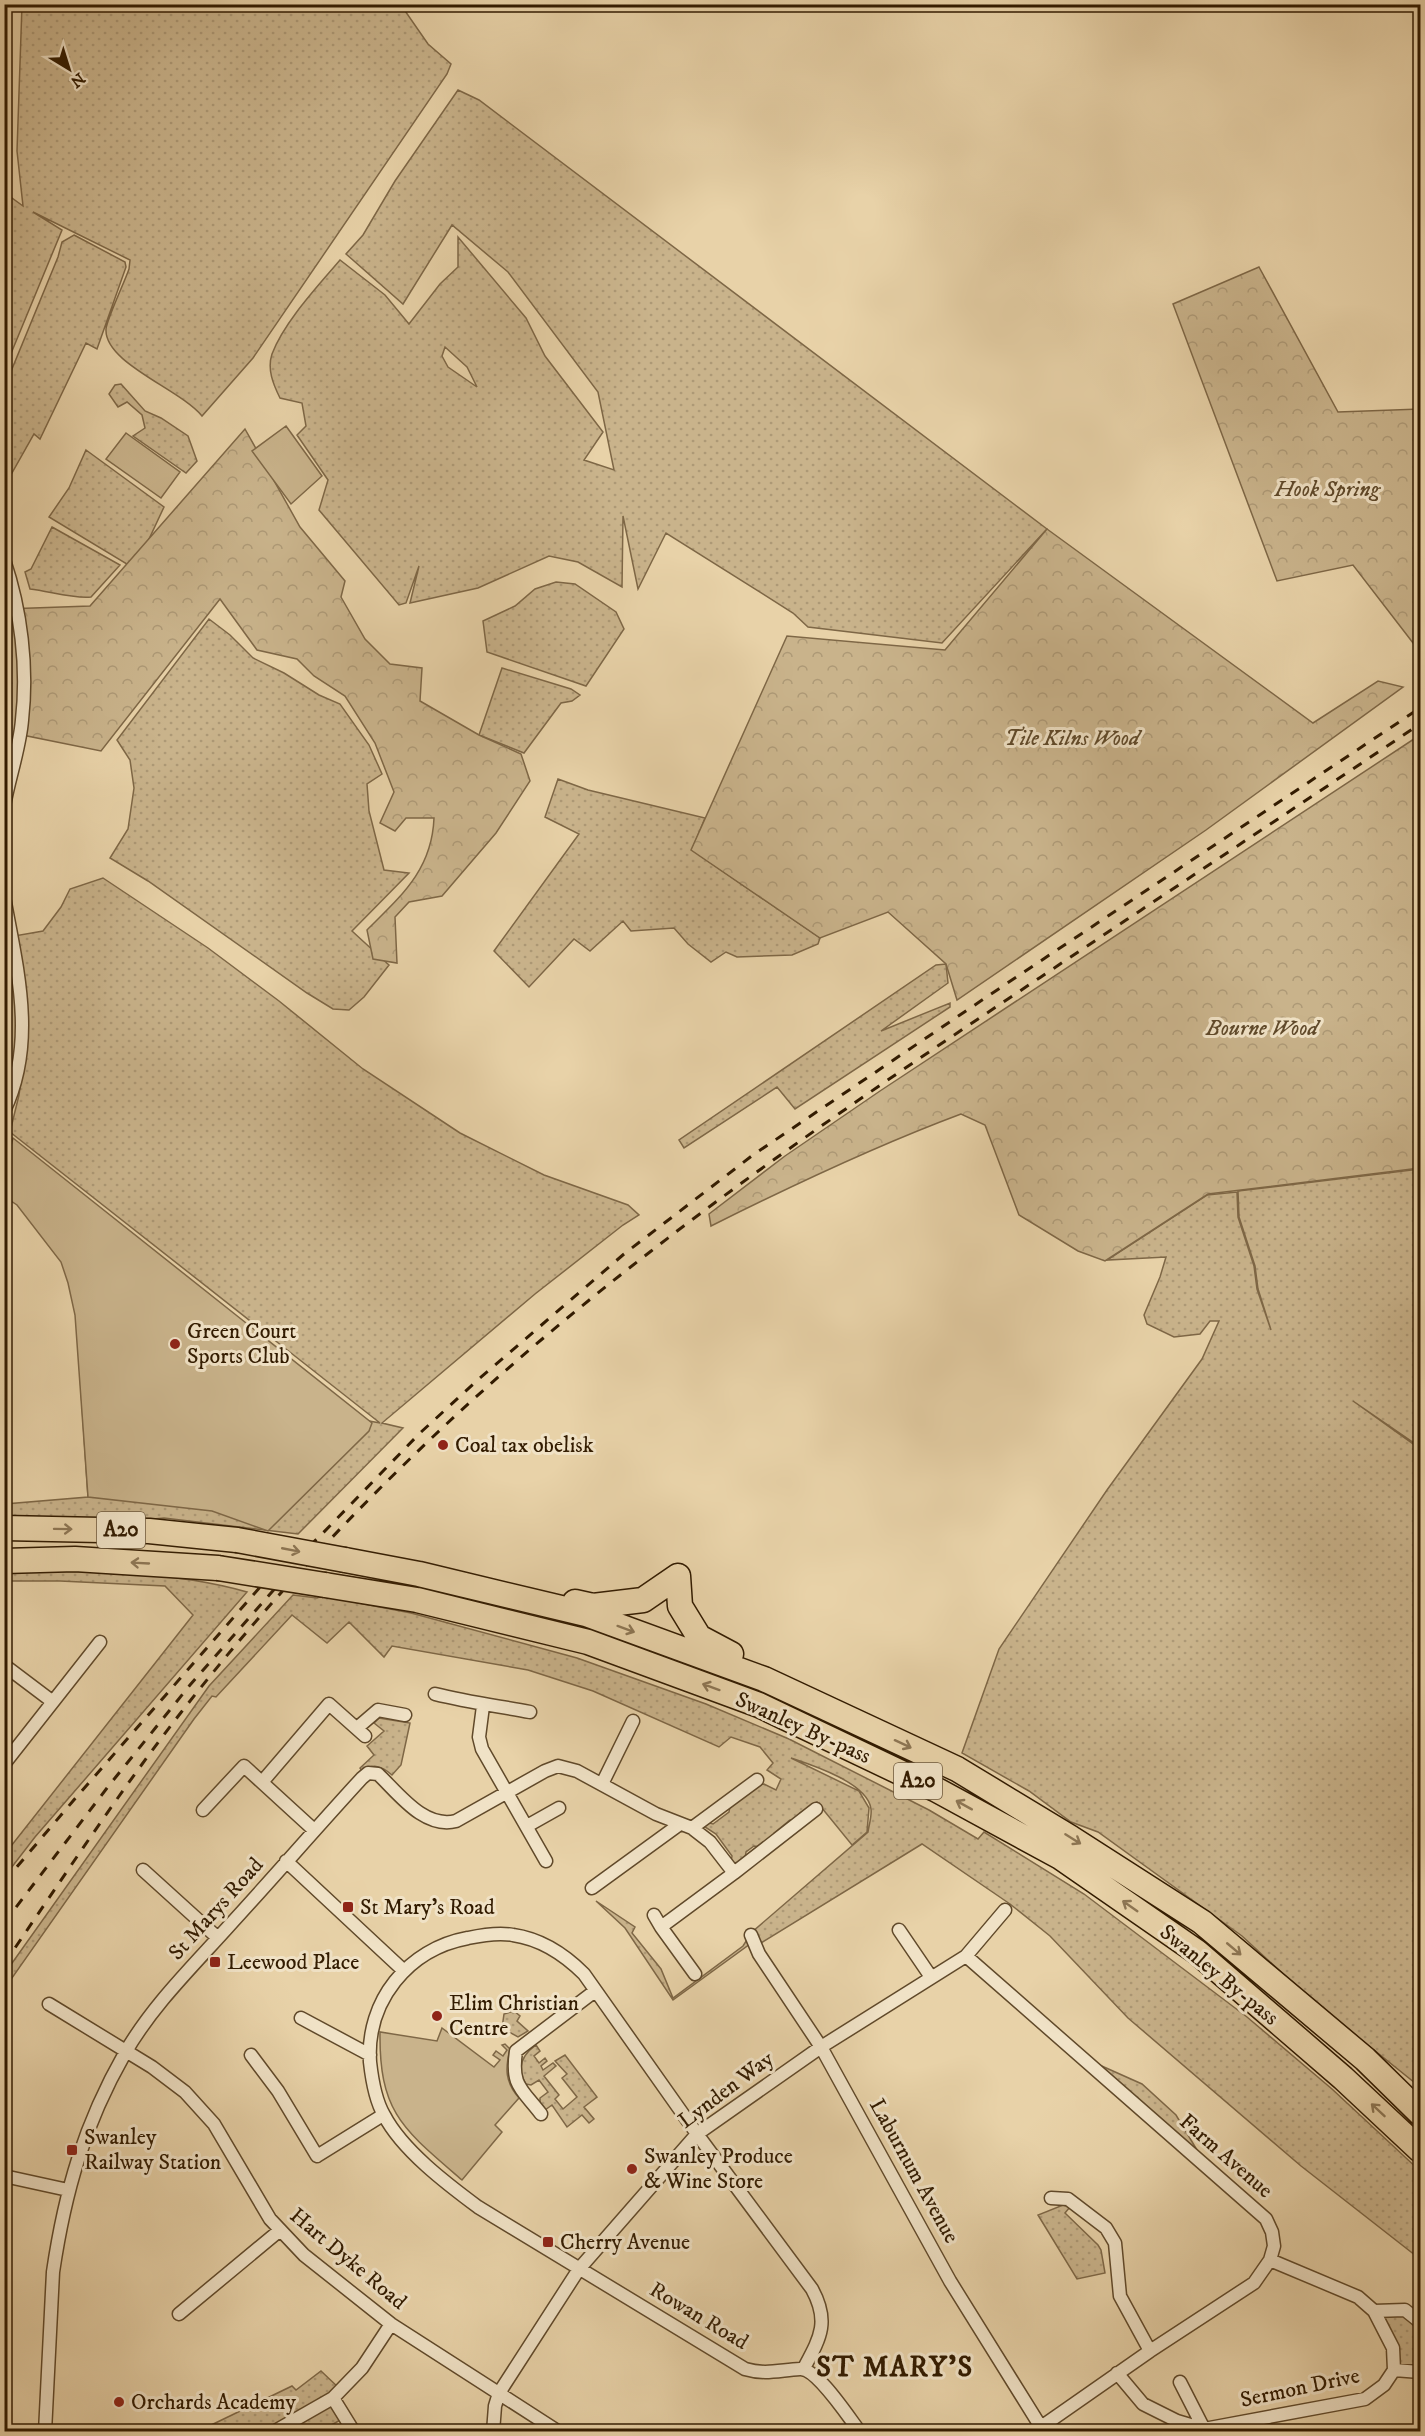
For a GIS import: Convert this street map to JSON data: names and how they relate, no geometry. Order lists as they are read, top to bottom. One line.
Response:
{"streets":{"highway":["A20","Swanley By-pass"],"street":["St Marys Road","Lynden Way","Farm Avenue","Laburnum Avenue","Hart Dyke Road","Rowan Road","Sermon Drive"]},"crossings":[["A20","Swanley By-pass"],["St Marys Road","Hart Dyke Road"],["Lynden Way","Farm Avenue"],["Lynden Way","Laburnum Avenue"],["Lynden Way","Hart Dyke Road"],["Lynden Way","Rowan Road"]],"districts":["ST MARY'S"],"parks":["Hook Spring","Tile Kilns Wood","Bourne Wood"],"places":{"other":["Green Court Sports Club","Coal tax obelisk","Elim Christian Centre","Swanley Produce & Wine Store","Orchards Academy"],"transit":["St Mary's Road","Leewood Place","Swanley Railway Station","Cherry Avenue"]},"north":"bottom right"}
